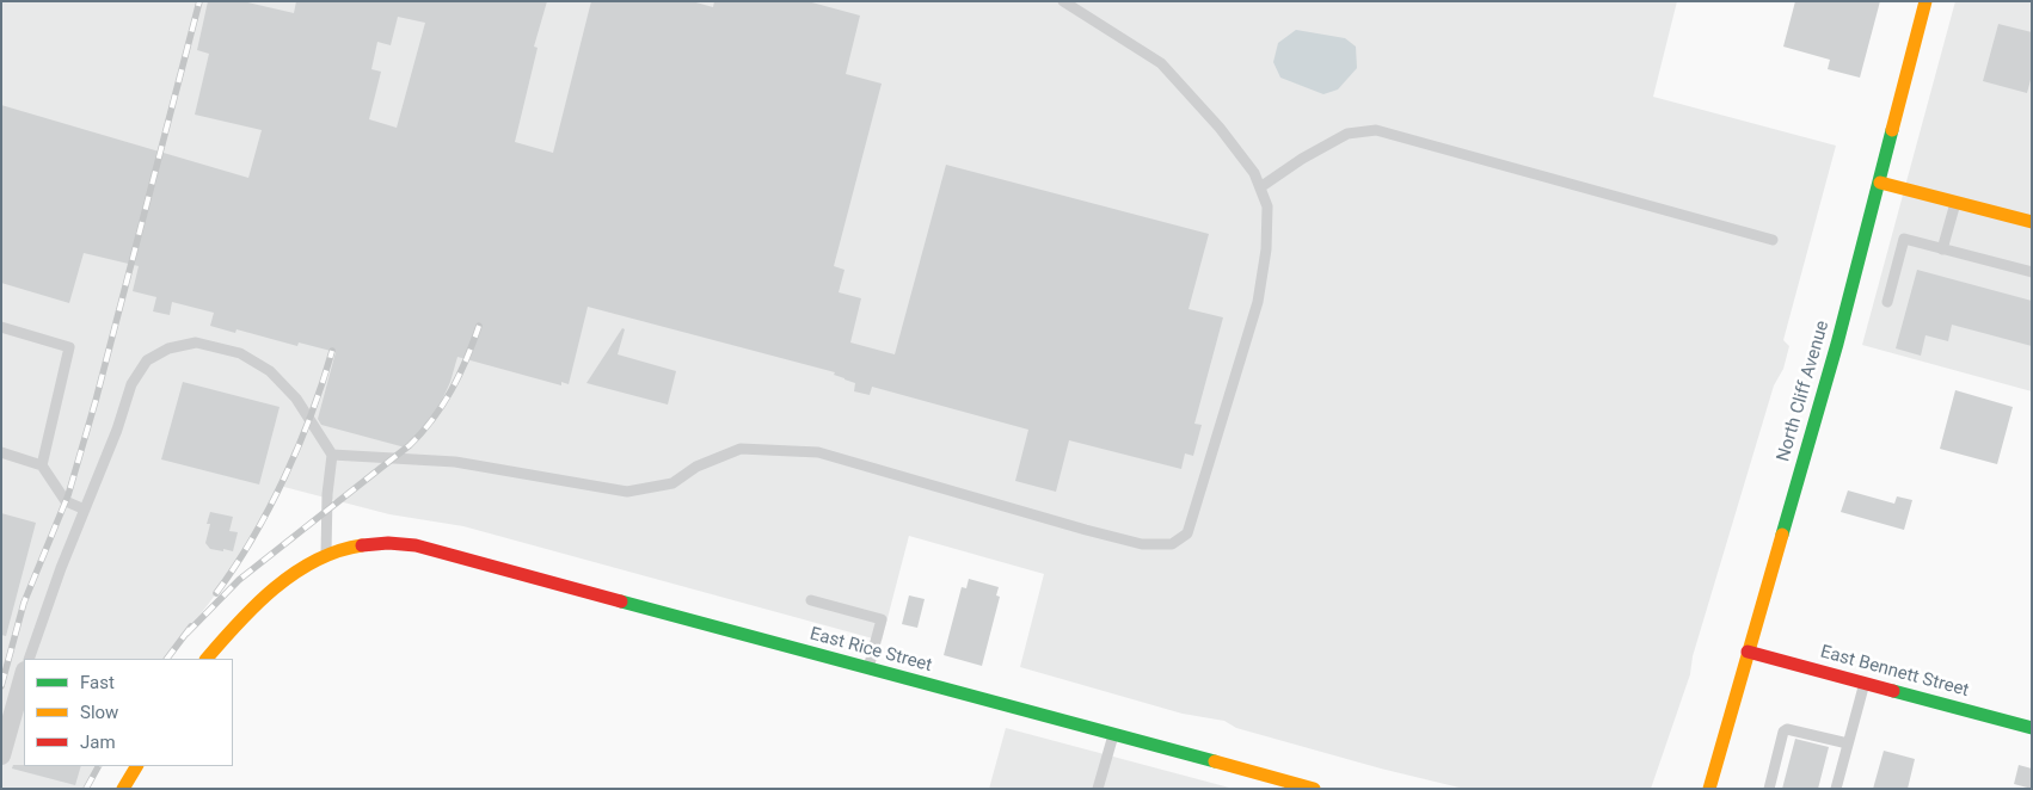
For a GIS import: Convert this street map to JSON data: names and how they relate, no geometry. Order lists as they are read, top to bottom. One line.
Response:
{"streets":{"street":["North Cliff Avenue","East Rice Street","East Bennett Street"]},"crossings":[["North Cliff Avenue","East Bennett Street"]],"legend":["Fast","Slow","Jam"]}
